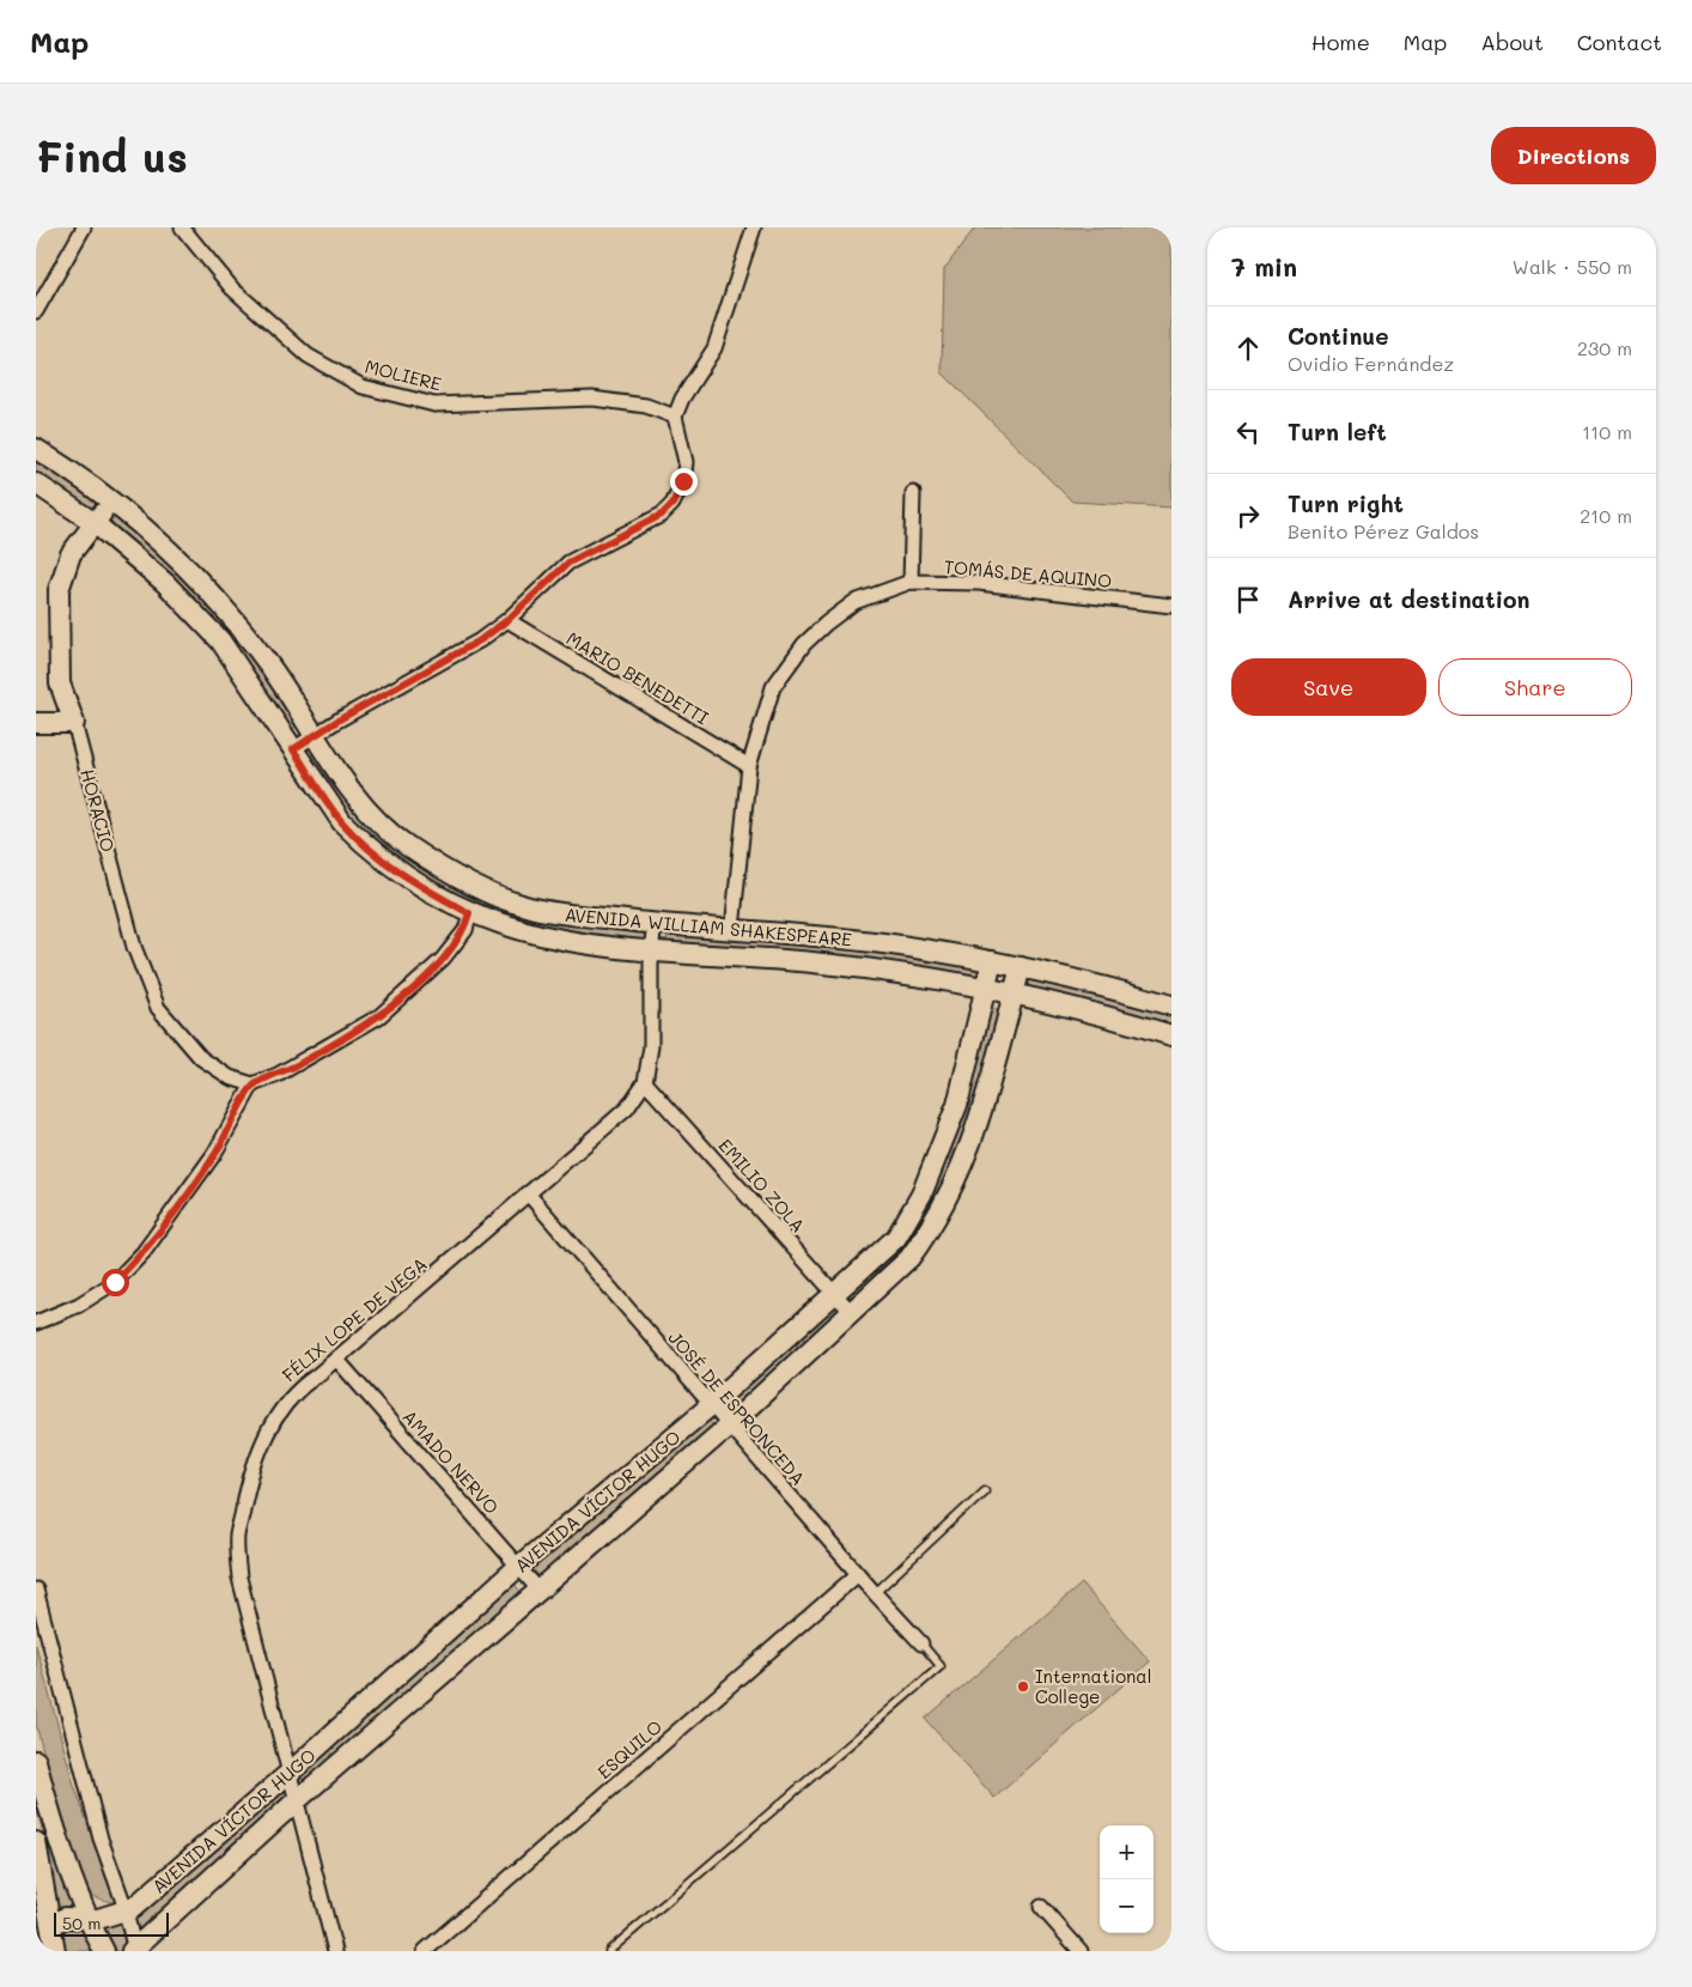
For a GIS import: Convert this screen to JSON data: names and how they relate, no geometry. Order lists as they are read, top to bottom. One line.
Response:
{"streets":{"street":["MOLIERE","TOMÁS DE AQUINO","MARIO BENEDETTI","HORACIO","AVENIDA WILLIAM SHAKESPEARE","EMILIO ZOLA","FÉLIX LOPE DE VEGA","JOSÉ DE ESPRONCEDA","AMADO NERVO","AVENIDA VÍCTOR HUGO","ESQUILO"]},"crossings":[["TOMÁS DE AQUINO","MARIO BENEDETTI"],["TOMÁS DE AQUINO","AVENIDA WILLIAM SHAKESPEARE"],["HORACIO","AVENIDA WILLIAM SHAKESPEARE"],["AVENIDA WILLIAM SHAKESPEARE","FÉLIX LOPE DE VEGA"],["AVENIDA WILLIAM SHAKESPEARE","AVENIDA VÍCTOR HUGO"],["EMILIO ZOLA","FÉLIX LOPE DE VEGA"],["EMILIO ZOLA","AVENIDA VÍCTOR HUGO"],["FÉLIX LOPE DE VEGA","JOSÉ DE ESPRONCEDA"],["FÉLIX LOPE DE VEGA","AMADO NERVO"],["FÉLIX LOPE DE VEGA","AVENIDA VÍCTOR HUGO"],["JOSÉ DE ESPRONCEDA","AVENIDA VÍCTOR HUGO"],["JOSÉ DE ESPRONCEDA","ESQUILO"],["AMADO NERVO","AVENIDA VÍCTOR HUGO"]],"places":["International College"],"scale_bar":"50 m","page":{"header":"Map","nav":["Home","Map","About","Contact"],"buttons":["Directions",["Save","Share"]],"title":"Find us","heading":["7 min","Walk · 550 m"],"list":[["Continue","Ovidio Fernández","230 m"],["Turn left","110 m"],["Turn right","Benito Pérez Galdos","210 m"],"Arrive at destination"],"map_buttons":["+","−"],"scale":"50 m"}}
